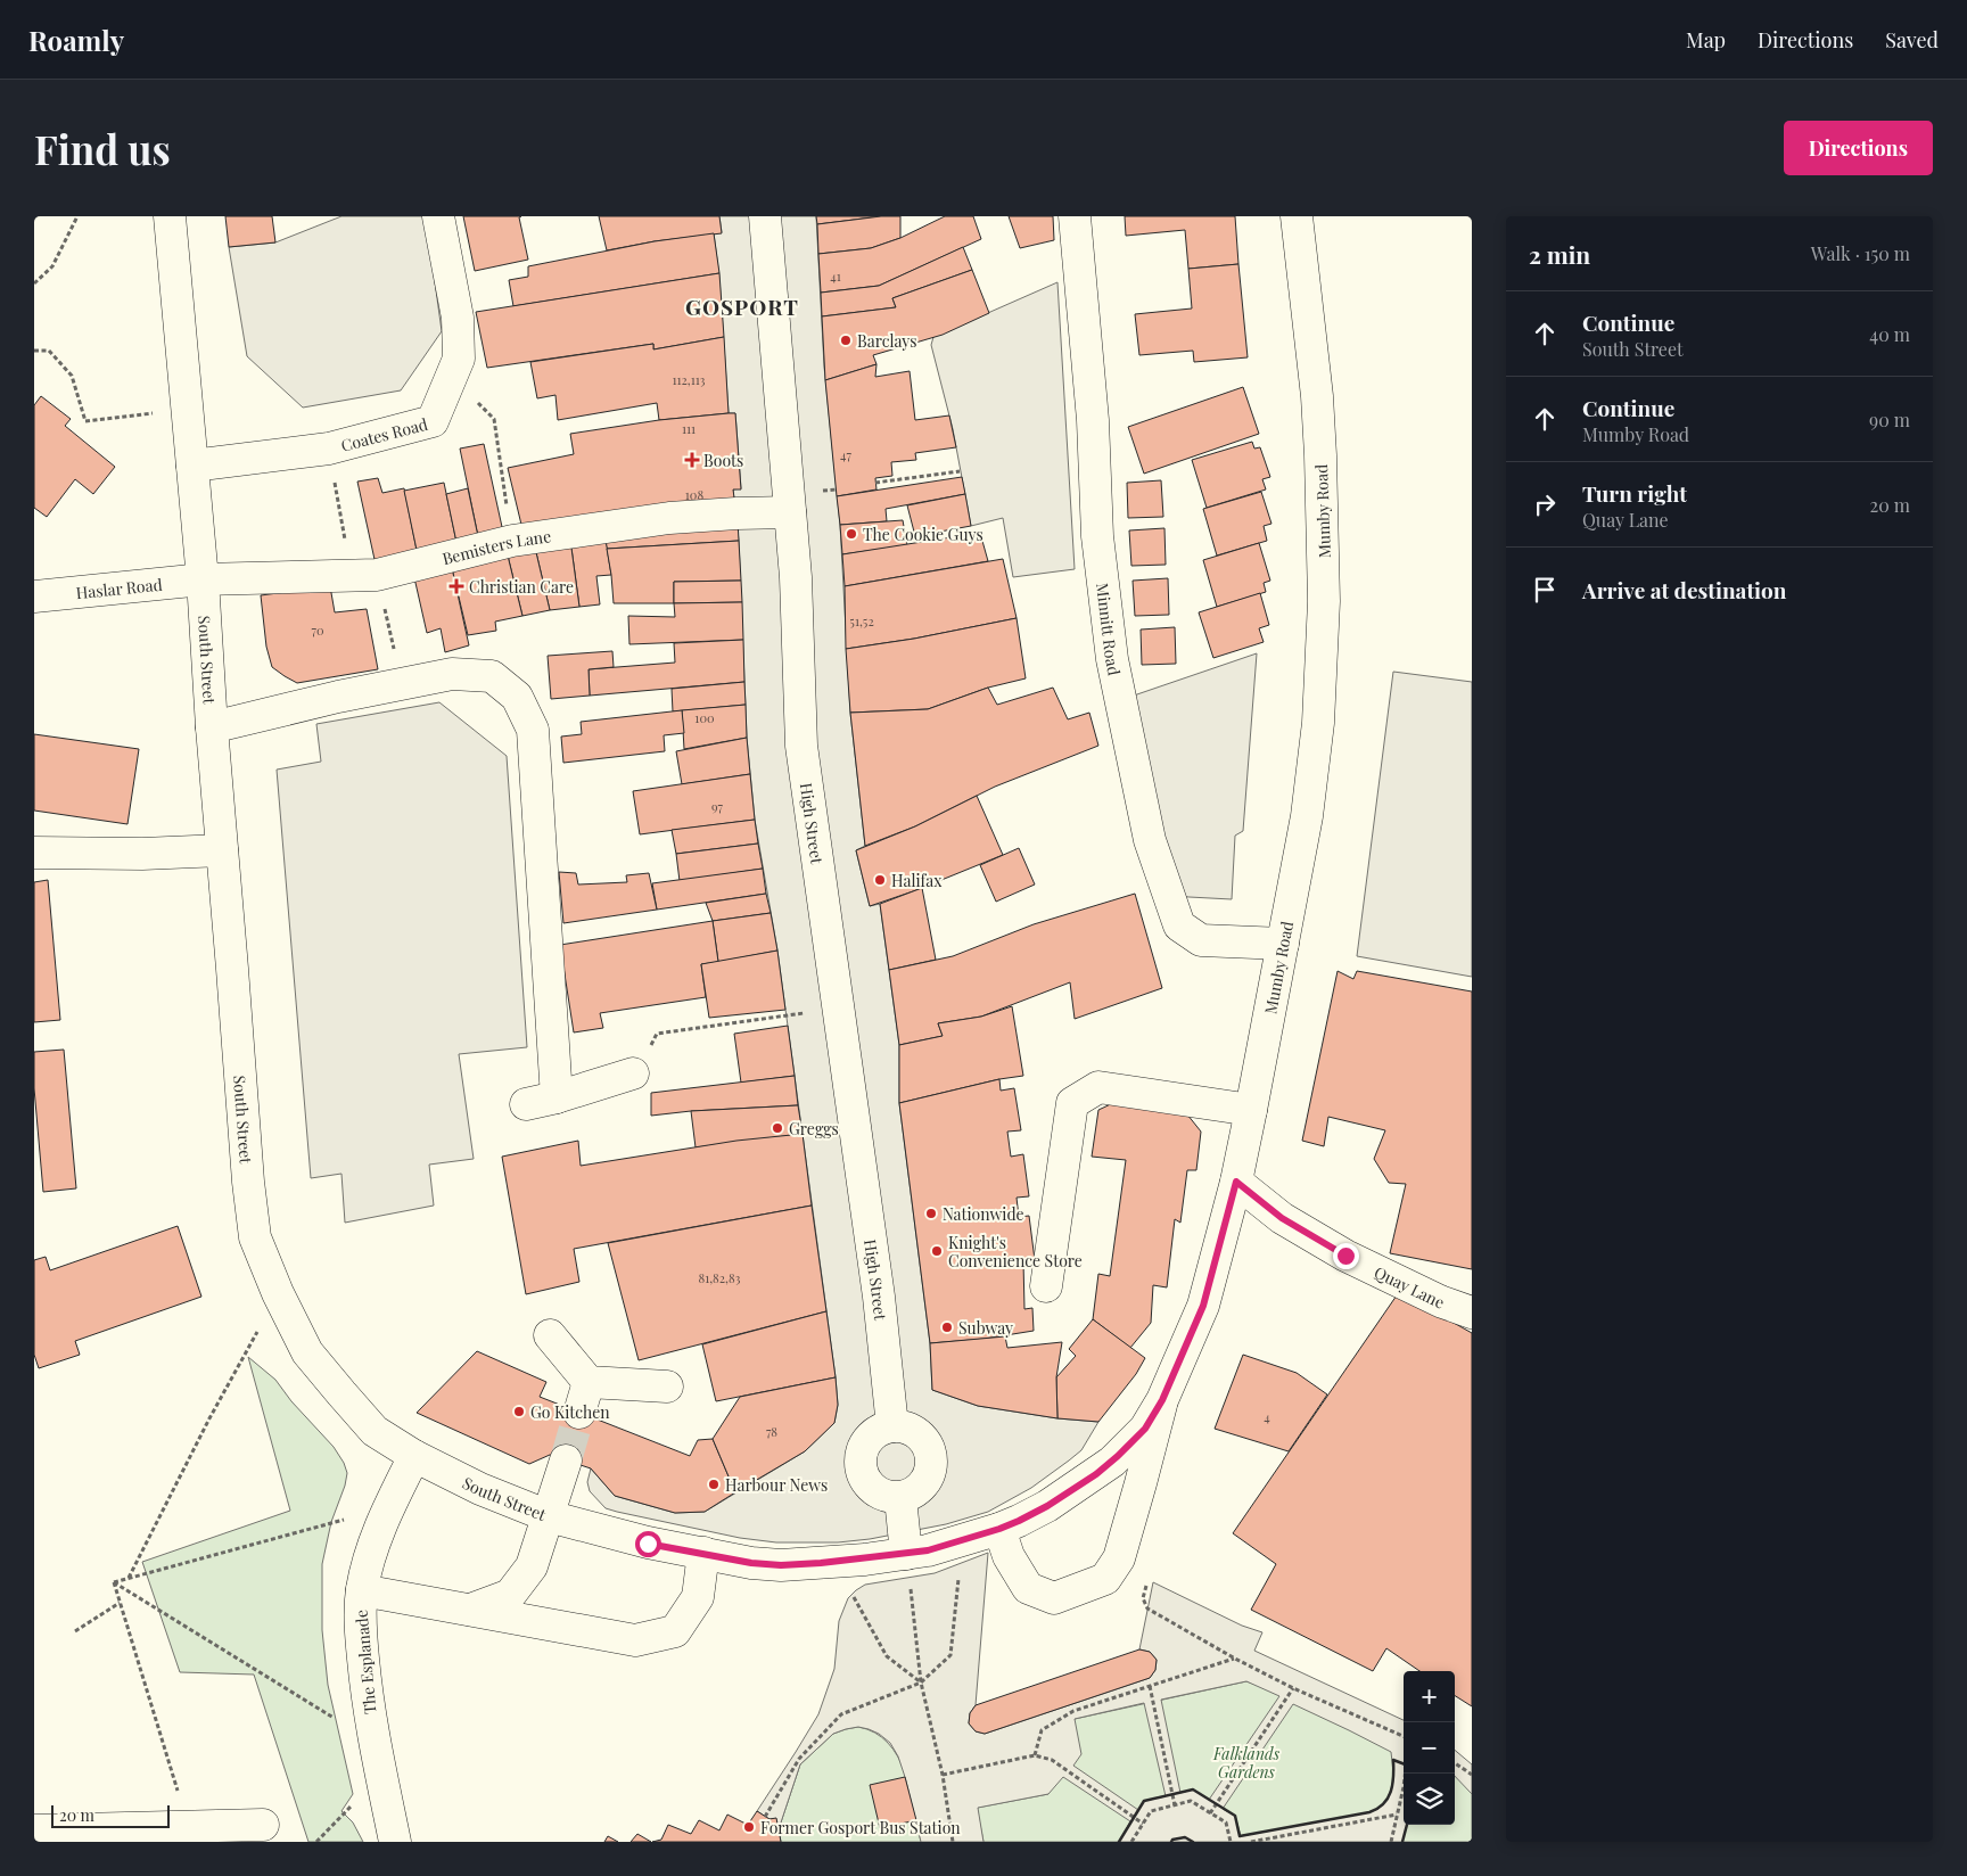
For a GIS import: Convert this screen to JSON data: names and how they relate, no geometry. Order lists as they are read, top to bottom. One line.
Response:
{"streets":{"street":["Coates Road","Mumby Road","Bemisters Lane","Haslar Road","Minnitt Road","South Street","High Street","Quay Lane","The Esplanade"]},"crossings":[["Coates Road","South Street"],["Mumby Road","Minnitt Road"],["Mumby Road","South Street"],["Mumby Road","Quay Lane"],["Bemisters Lane","Haslar Road"],["Bemisters Lane","South Street"],["Bemisters Lane","High Street"],["Haslar Road","South Street"],["South Street","The Esplanade"]],"districts":["GOSPORT"],"parks":["Falklands Gardens"],"places":{"other":["Barclays","The Cookie Guys","Halifax","Greggs","Nationwide","Knight's Convenience Store","Subway","Go Kitchen","Harbour News","Former Gosport Bus Station"],"health":["Boots","Christian Care"]},"house_numbers":["41","112,113","111","47","108","51,52","70","100","97","81,82,83","4","78"],"scale_bar":"20 m","page":{"header":"Roamly","nav":["Map","Directions","Saved"],"buttons":"Directions","title":"Find us","heading":["2 min","Walk · 150 m"],"list":[["Continue","South Street","40 m"],["Continue","Mumby Road","90 m"],["Turn right","Quay Lane","20 m"],"Arrive at destination"],"map_buttons":["+","−"],"scale":"20 m"}}
